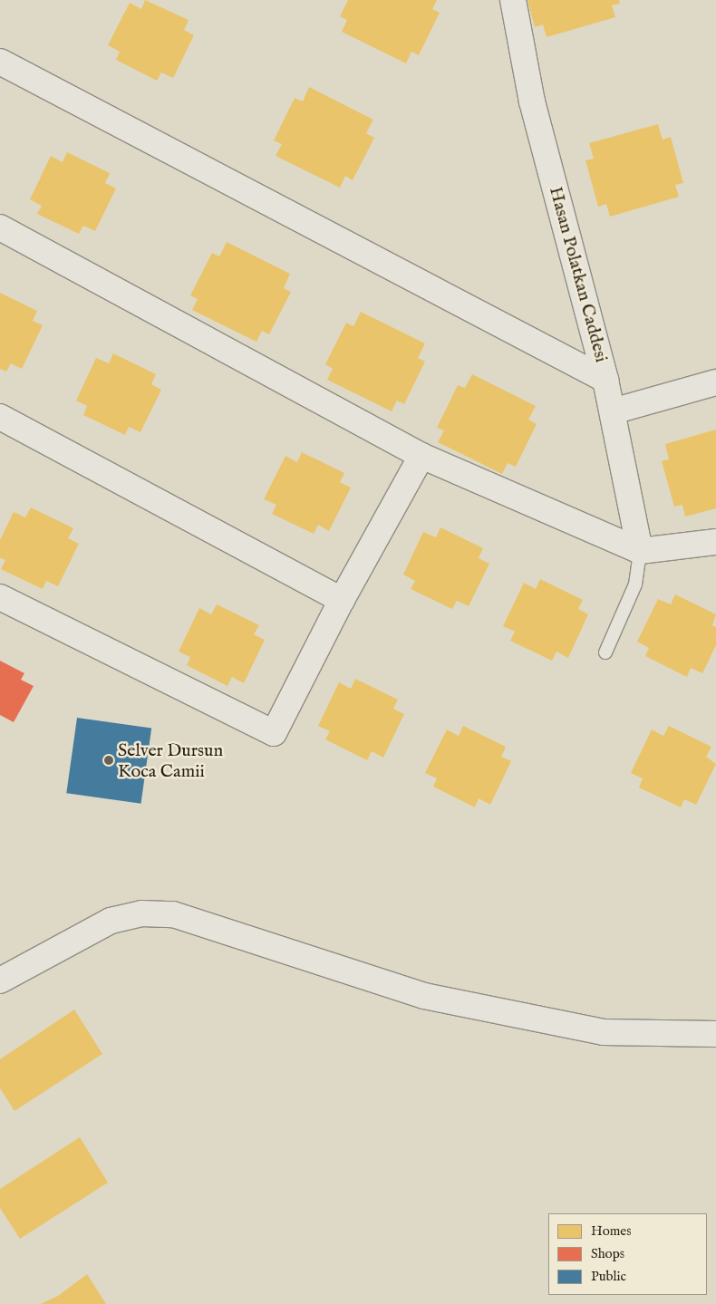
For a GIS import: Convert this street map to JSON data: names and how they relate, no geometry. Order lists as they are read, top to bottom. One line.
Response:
{"streets":{"street":["Hasan Polatkan Caddesi"]},"places":["Selver Dursun Koca Camii"],"legend":["Homes","Shops","Public"]}
